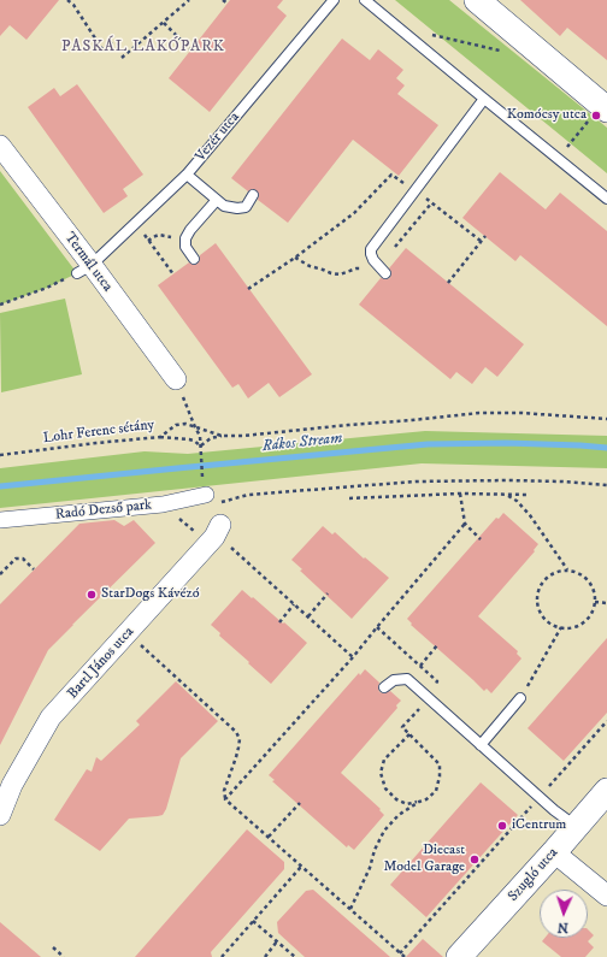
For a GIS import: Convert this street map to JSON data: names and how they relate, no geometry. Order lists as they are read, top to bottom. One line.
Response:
{"streets":{"street":["Termál utca","Radó Dezső park","Bartl János utca","Szugló utca"],"lane":["Vezér utca"],"path":["Lohr Ferenc sétány"]},"crossings":[["Vezér utca","Termál utca"]],"districts":["PASKÁL LAKÓPARK"],"water":["Rákos Stream"],"places":["Komócsy utca","StarDogs Kávézó","iCentrum","Diecast Model Garage"],"north":"bottom"}
